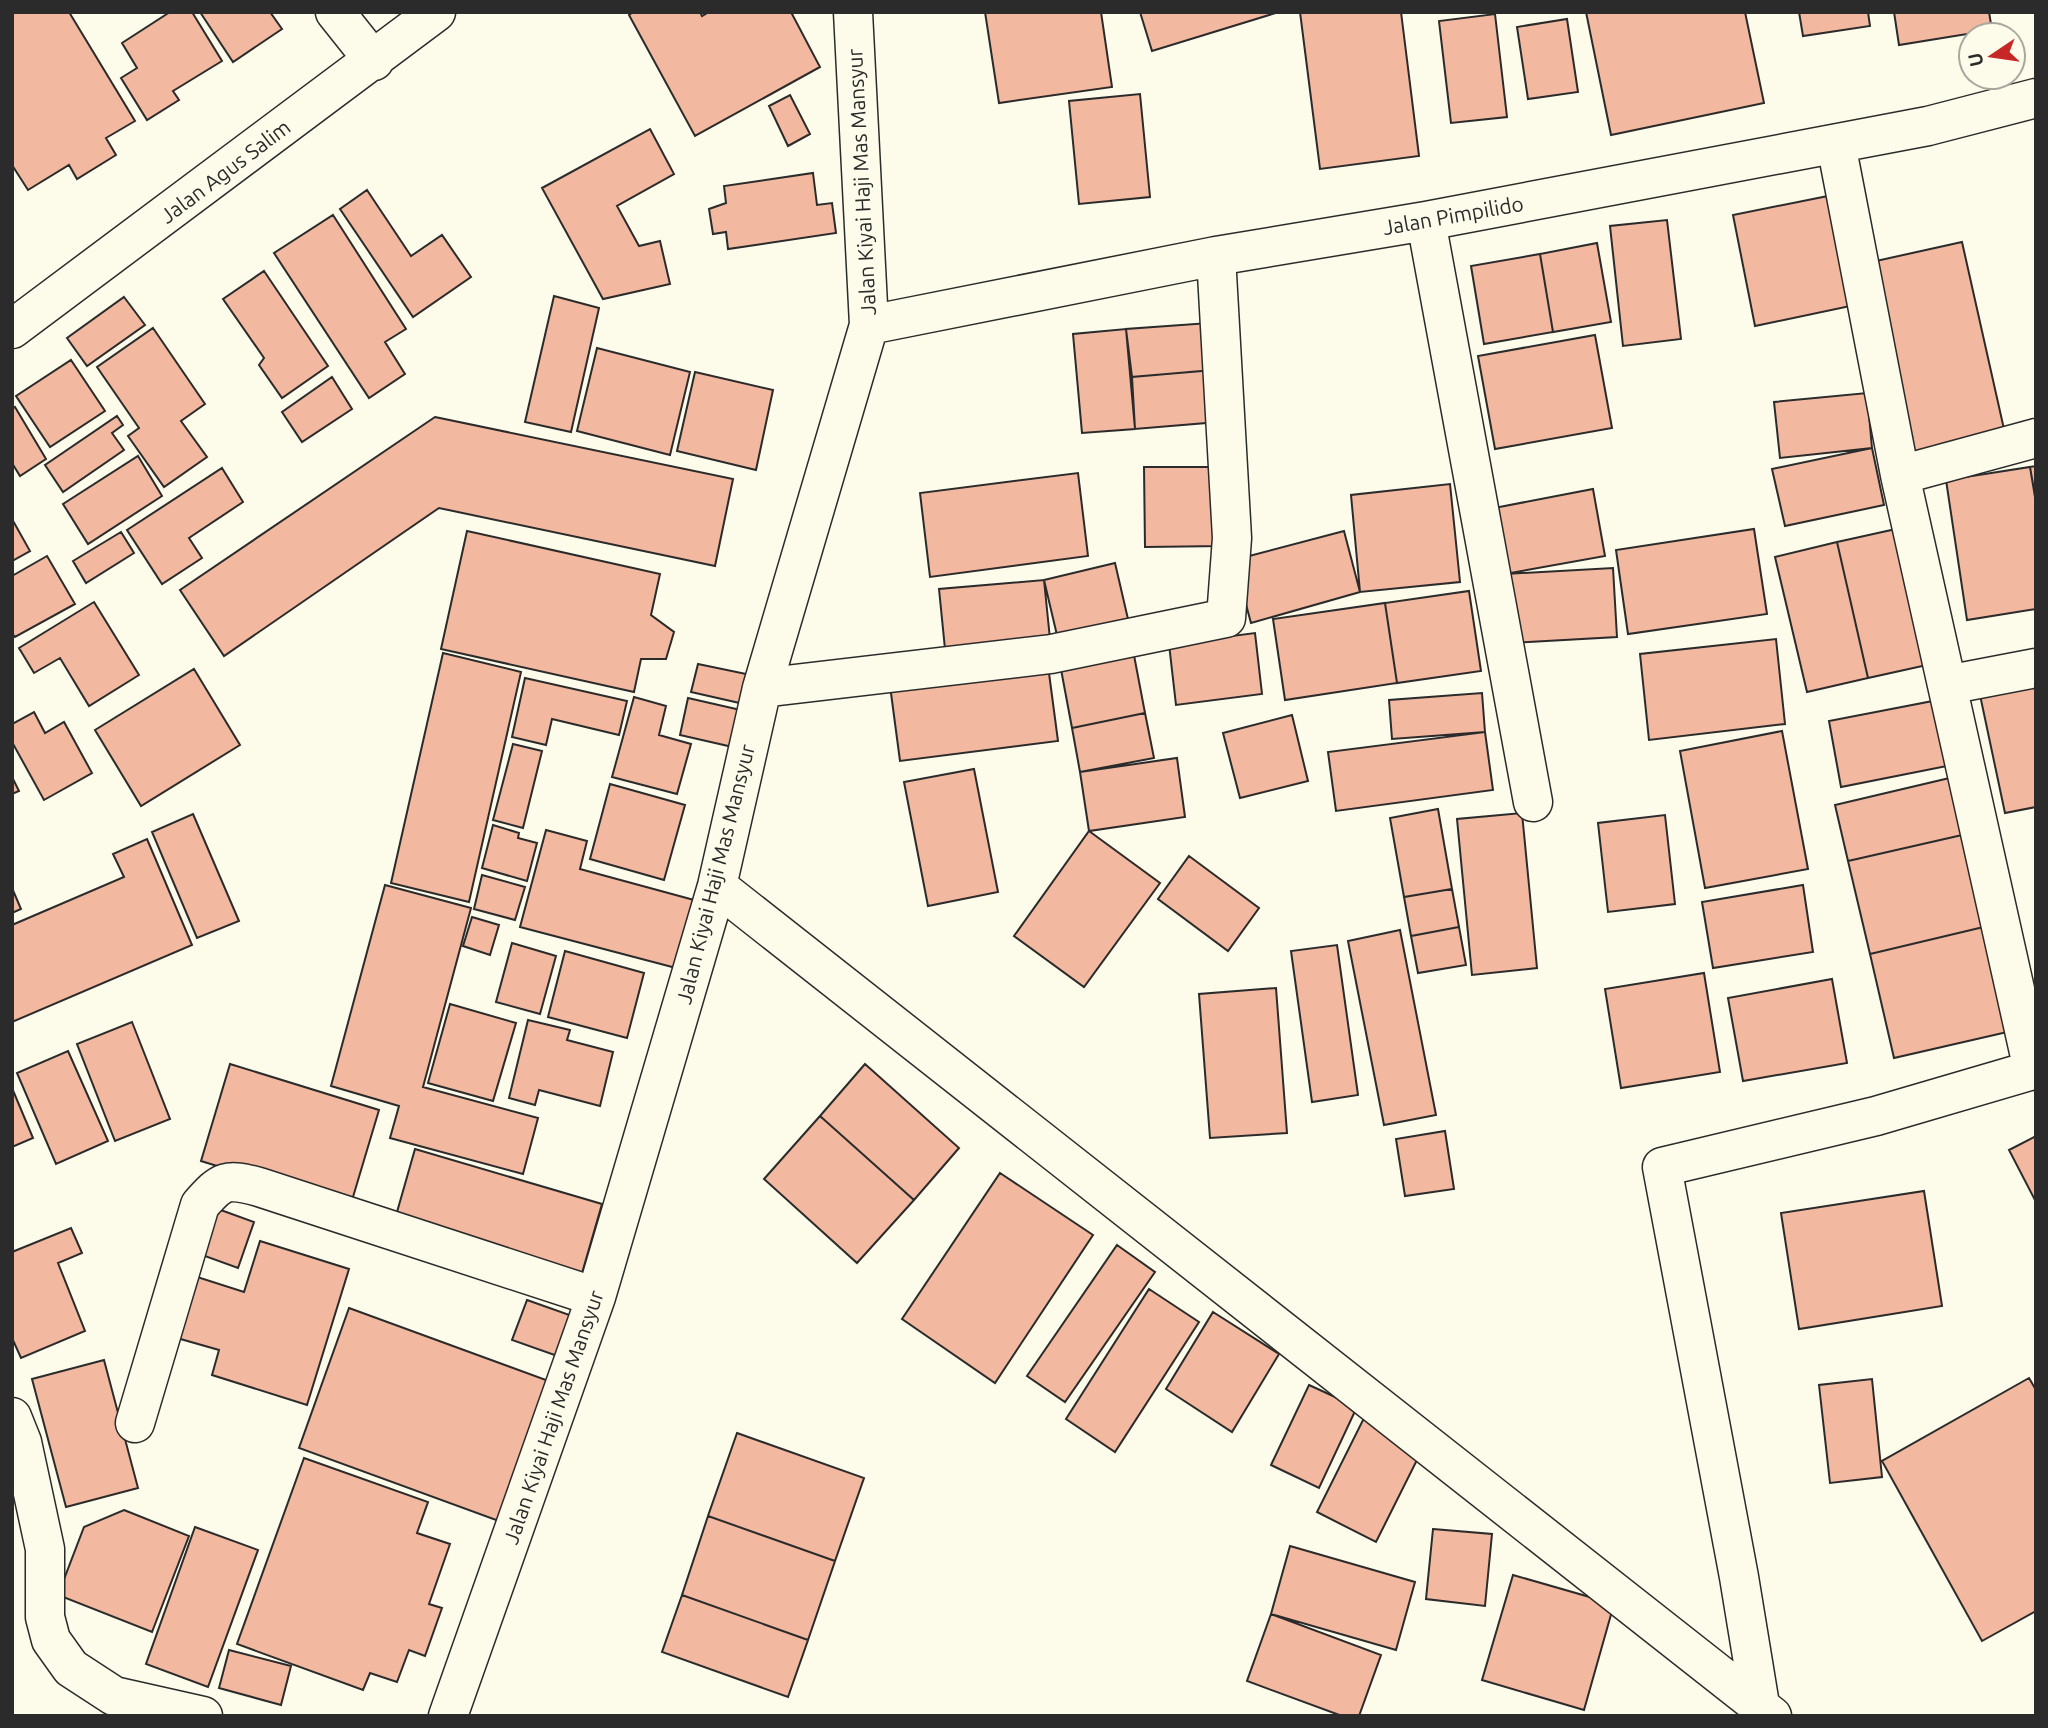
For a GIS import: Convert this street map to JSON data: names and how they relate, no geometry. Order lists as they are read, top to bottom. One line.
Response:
{"streets":{"street":["Jalan Agus Salim","Jalan Kiyai Haji Mas Mansyur","Jalan Pimpilido"]},"crossings":[["Jalan Kiyai Haji Mas Mansyur","Jalan Pimpilido"]],"north":"left"}
